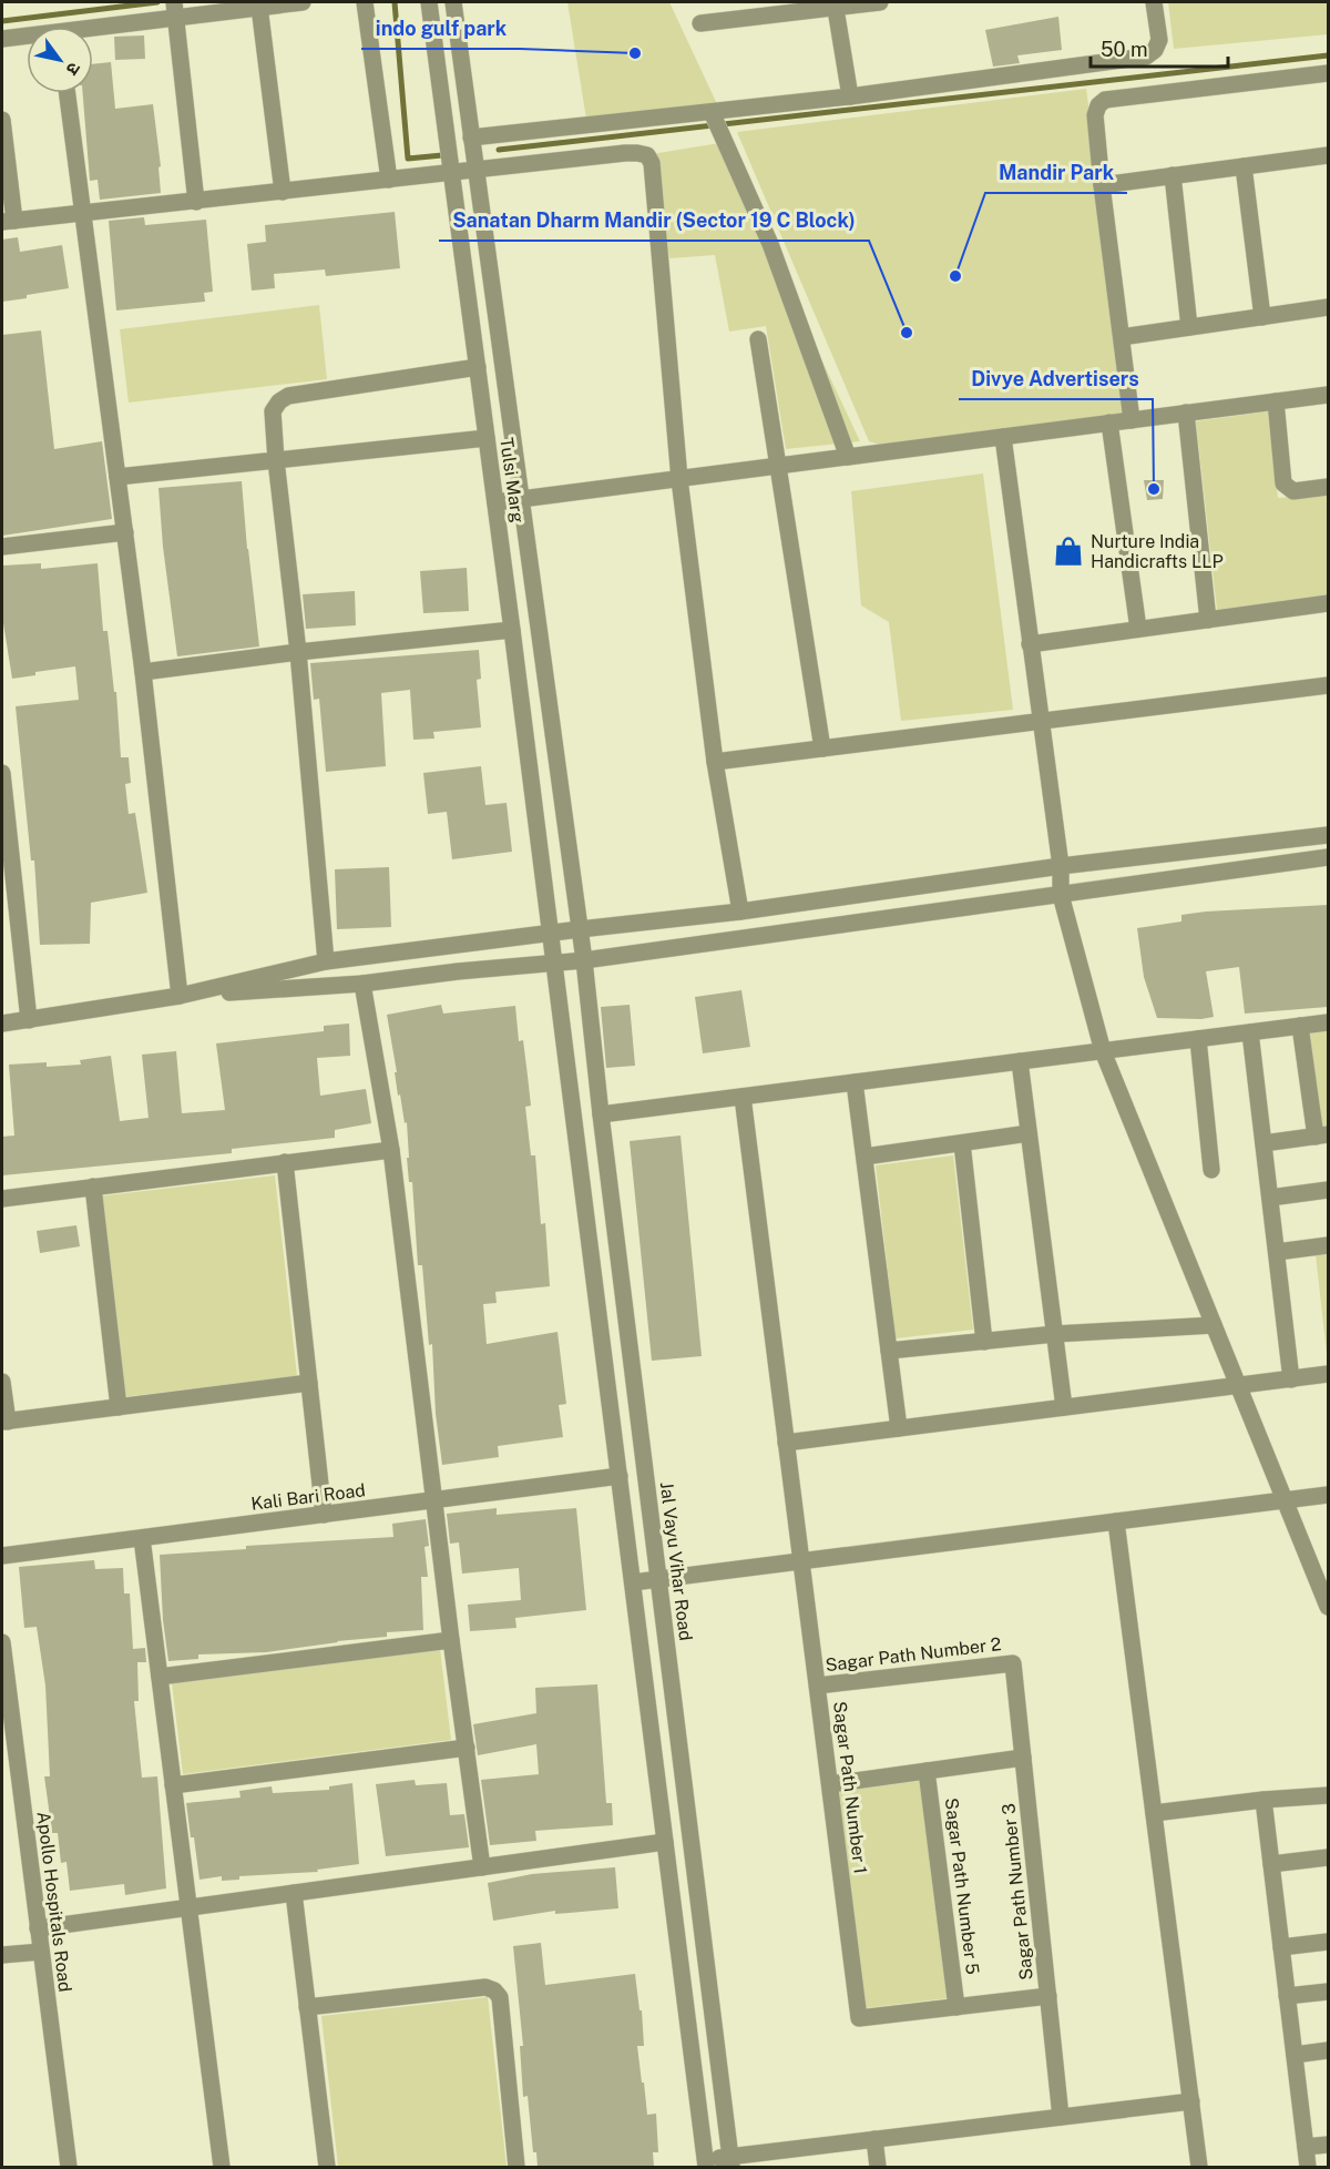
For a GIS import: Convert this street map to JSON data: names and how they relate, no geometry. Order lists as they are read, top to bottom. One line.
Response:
{"streets":{"street":["Tulsi Marg","Kali Bari Road","Jal Vayu Vihar Road","Sagar Path Number 2","Sagar Path Number 1","Sagar Path Number 5","Sagar Path Number 3","Apollo Hospitals Road"]},"crossings":[["Tulsi Marg","Jal Vayu Vihar Road"],["Sagar Path Number 2","Sagar Path Number 1"],["Sagar Path Number 2","Sagar Path Number 3"],["Sagar Path Number 1","Sagar Path Number 5"]],"places":{"other":["indo gulf park","Mandir Park","Sanatan Dharm Mandir (Sector 19 C Block)","Divye Advertisers"],"shop":["Nurture India Handicrafts LLP"]},"scale_bar":"50 m","north":"bottom right"}
